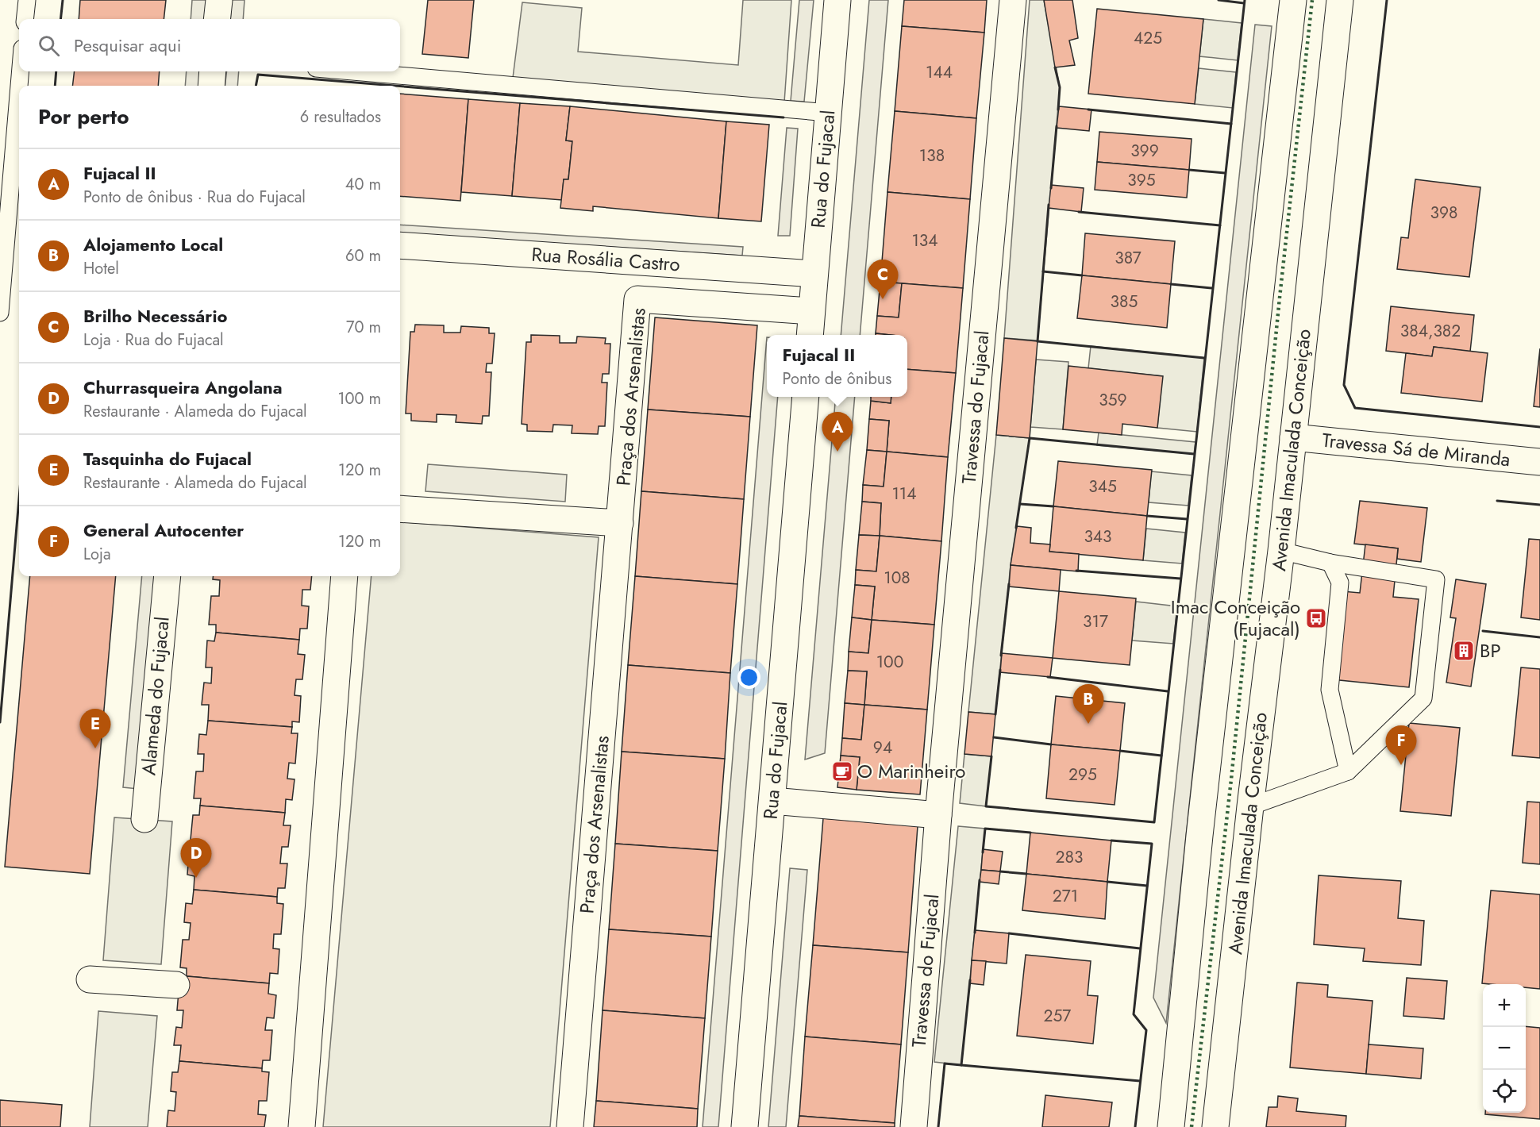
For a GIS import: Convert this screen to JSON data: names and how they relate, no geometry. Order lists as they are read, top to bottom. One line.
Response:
{"streets":{"street":["Rua do Fujacal","Rua Rosália Castro","Praça dos Arsenalistas","Travessa do Fujacal","Avenida Imaculada Conceição","Travessa Sá de Miranda","Alameda do Fujacal"]},"crossings":[["Rua do Fujacal","Rua Rosália Castro"],["Rua do Fujacal","Praça dos Arsenalistas"],["Avenida Imaculada Conceição","Travessa Sá de Miranda"]],"places":{"bus stop":["Imac Conceição (Fujacal)"],"building":["BP"],"cafe":["O Marinheiro"]},"house_numbers":["425","144","399","138","395","398","134","387","385","384,382","359","345","114","343","108","317","100","94","295","283","271","257"],"page":{"search":"Pesquisar aqui","heading":["Por perto","6 resultados"],"list":[{"mark":"A","name":"Fujacal II","note":"Ponto de ônibus · Rua do Fujacal","value":"40 m"},{"mark":"B","name":"Alojamento Local","note":"Hotel","value":"60 m"},{"mark":"C","name":"Brilho Necessário","note":"Loja · Rua do Fujacal","value":"70 m"},{"mark":"D","name":"Churrasqueira Angolana","note":"Restaurante · Alameda do Fujacal","value":"100 m"},{"mark":"E","name":"Tasquinha do Fujacal","note":"Restaurante · Alameda do Fujacal","value":"120 m"},{"mark":"F","name":"General Autocenter","note":"Loja","value":"120 m"}],"pins":["C","A","B","E","F","D"],"popup":["Fujacal II","Ponto de ônibus"],"map_buttons":["+","−"]}}
